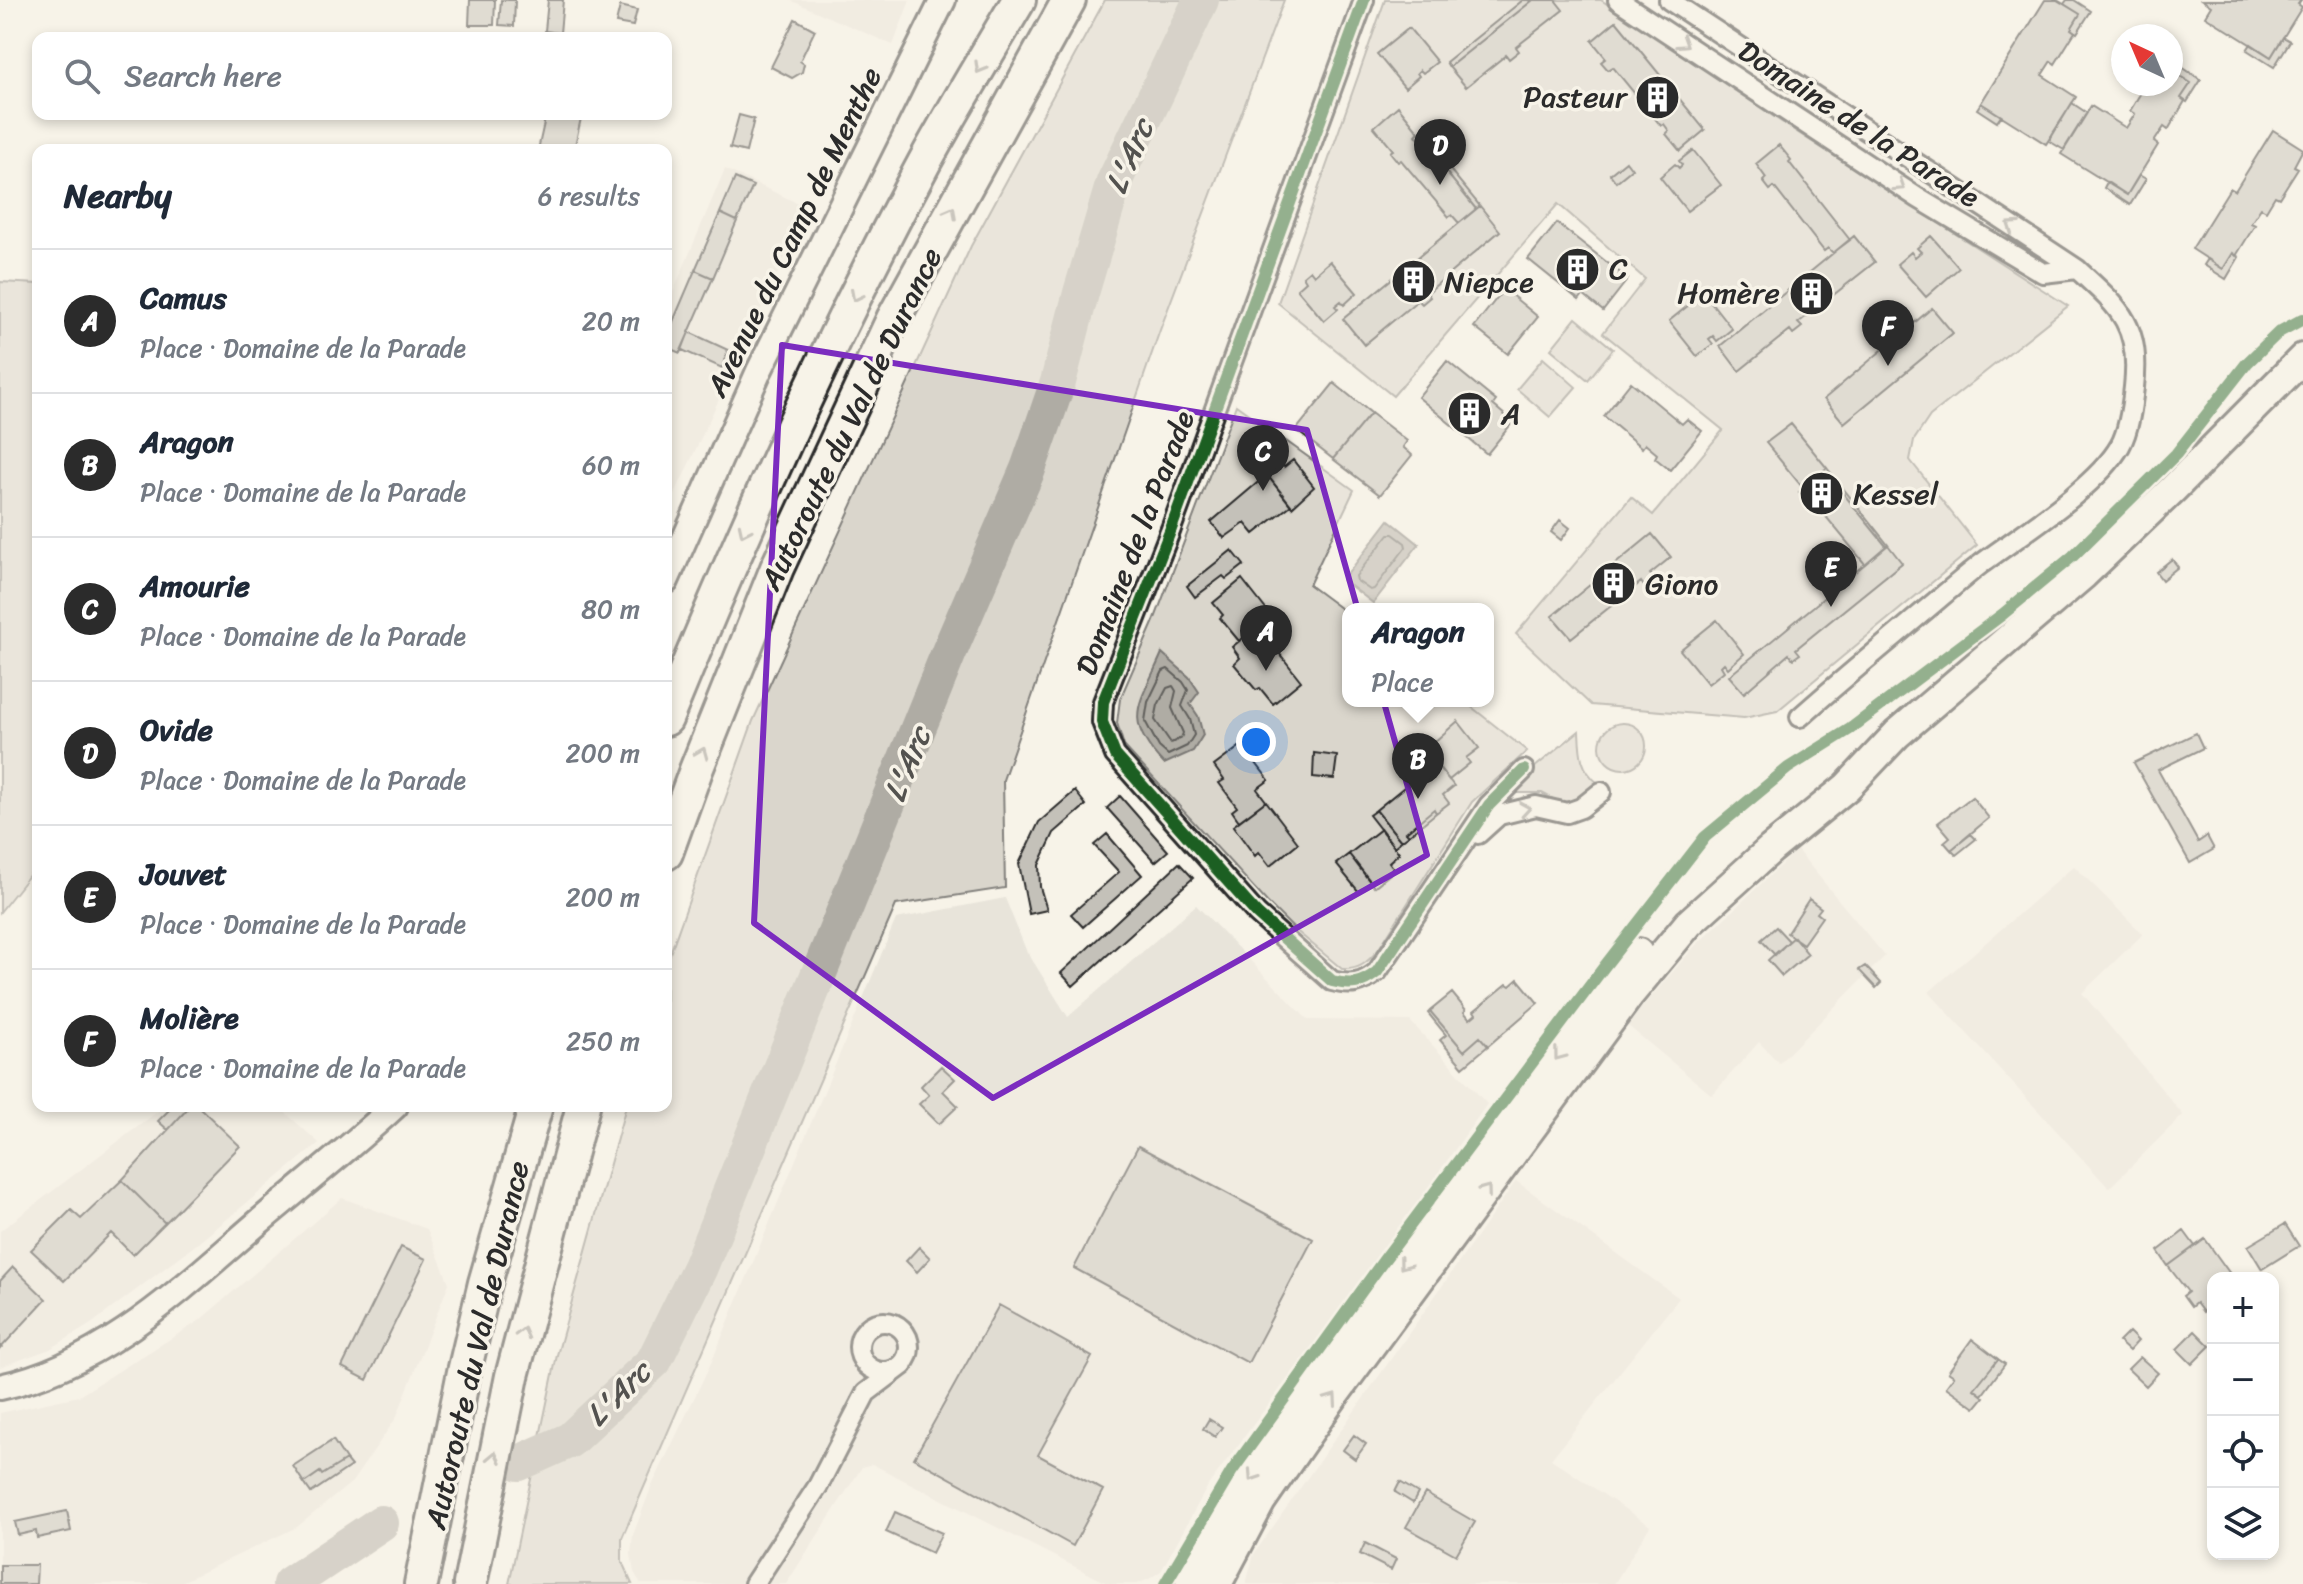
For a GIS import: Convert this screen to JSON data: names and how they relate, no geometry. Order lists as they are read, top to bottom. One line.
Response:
{"streets":{"highway":["Autoroute du Val de Durance"],"main road":["Avenue du Camp de Menthe"],"street":["Domaine de la Parade"]},"water":["L'Arc"],"places":{"building":["Pasteur","C","Niepce","Homère","A","Kessel","Giono"]},"north":"top left","page":{"search":"Search here","pins":["D","F","C","E","A","B"],"heading":["Nearby","6 results"],"list":[{"mark":"A","name":"Camus","note":"Place · Domaine de la Parade","value":"20 m"},{"mark":"B","name":"Aragon","note":"Place · Domaine de la Parade","value":"60 m"},{"mark":"C","name":"Amourie","note":"Place · Domaine de la Parade","value":"80 m"},{"mark":"D","name":"Ovide","note":"Place · Domaine de la Parade","value":"200 m"},{"mark":"E","name":"Jouvet","note":"Place · Domaine de la Parade","value":"200 m"},{"mark":"F","name":"Molière","note":"Place · Domaine de la Parade","value":"250 m"}],"popup":["Aragon","Place"],"map_buttons":["+","−"]}}
